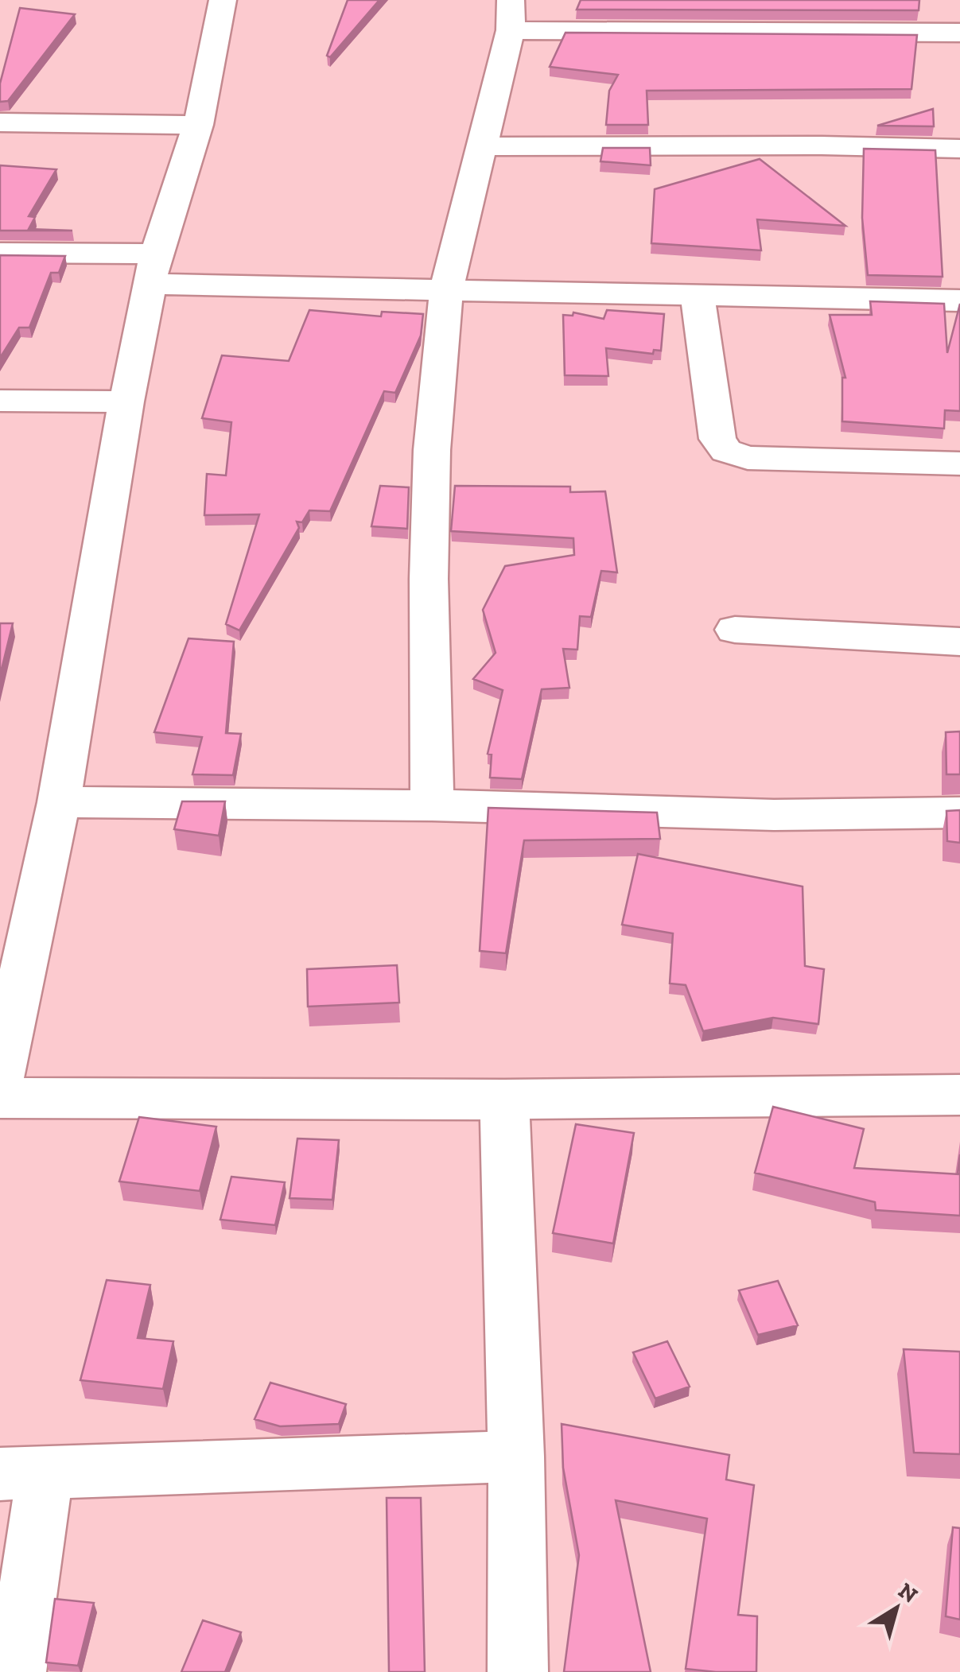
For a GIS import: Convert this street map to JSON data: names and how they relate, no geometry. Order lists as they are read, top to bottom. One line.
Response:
{"north":"top right"}
